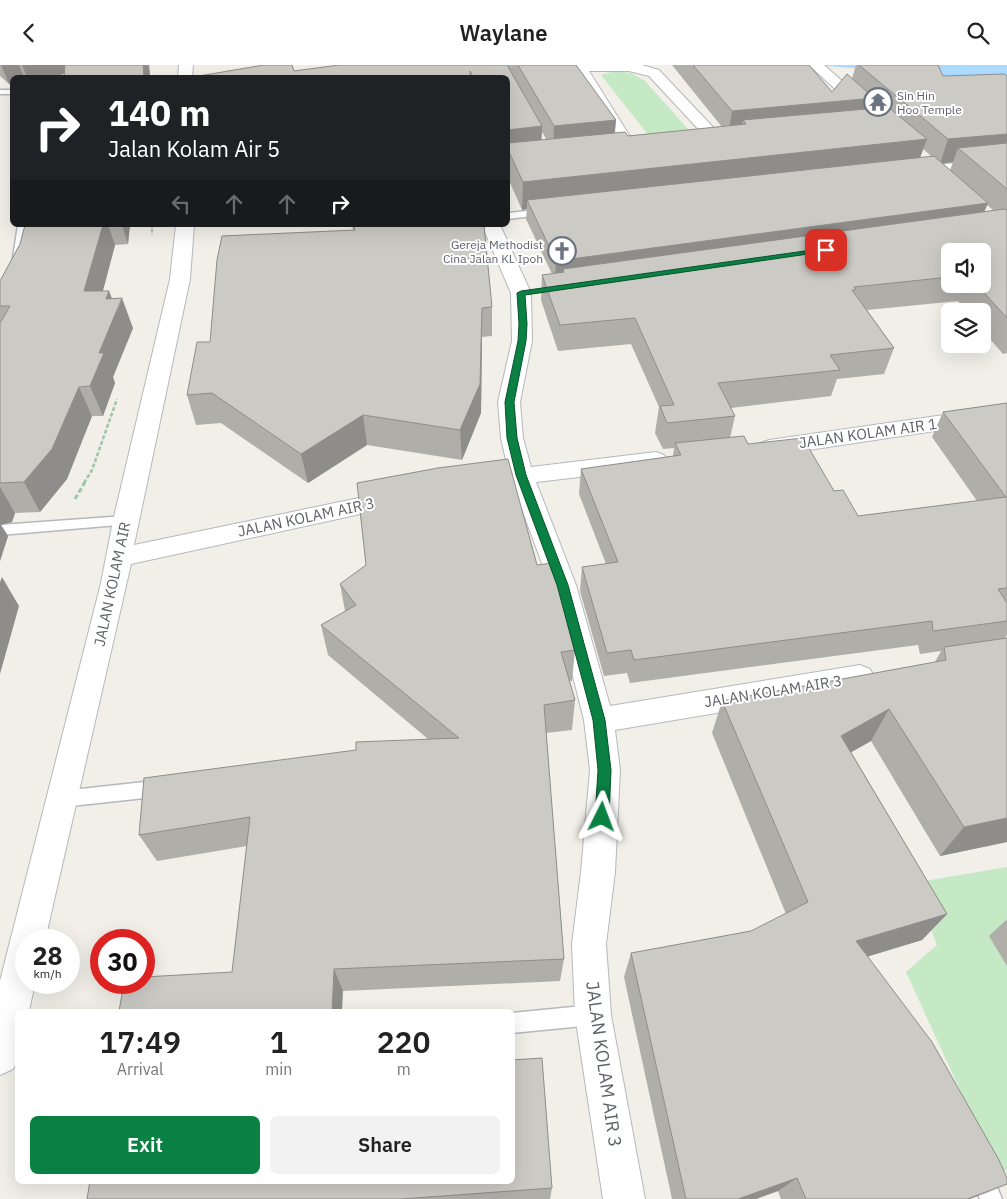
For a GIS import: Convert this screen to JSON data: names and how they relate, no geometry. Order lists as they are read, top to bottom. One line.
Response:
{"streets":{"street":["JALAN KOLAM AIR 1","JALAN KOLAM AIR 3","JALAN KOLAM AIR"]},"crossings":[["JALAN KOLAM AIR 3","JALAN KOLAM AIR"]],"places":{"temple":["Sin Hin Hoo Temple"],"church":["Gereja Methodist Cina Jalan KL Ipoh"]},"page":{"header":"Waylane","turn":["140 m","Jalan Kolam Air 5"],"speed":"28 km/h","limit":"30","eta":["17:49","Arrival","1","min","220","m"],"buttons":["Exit","Share"]}}
